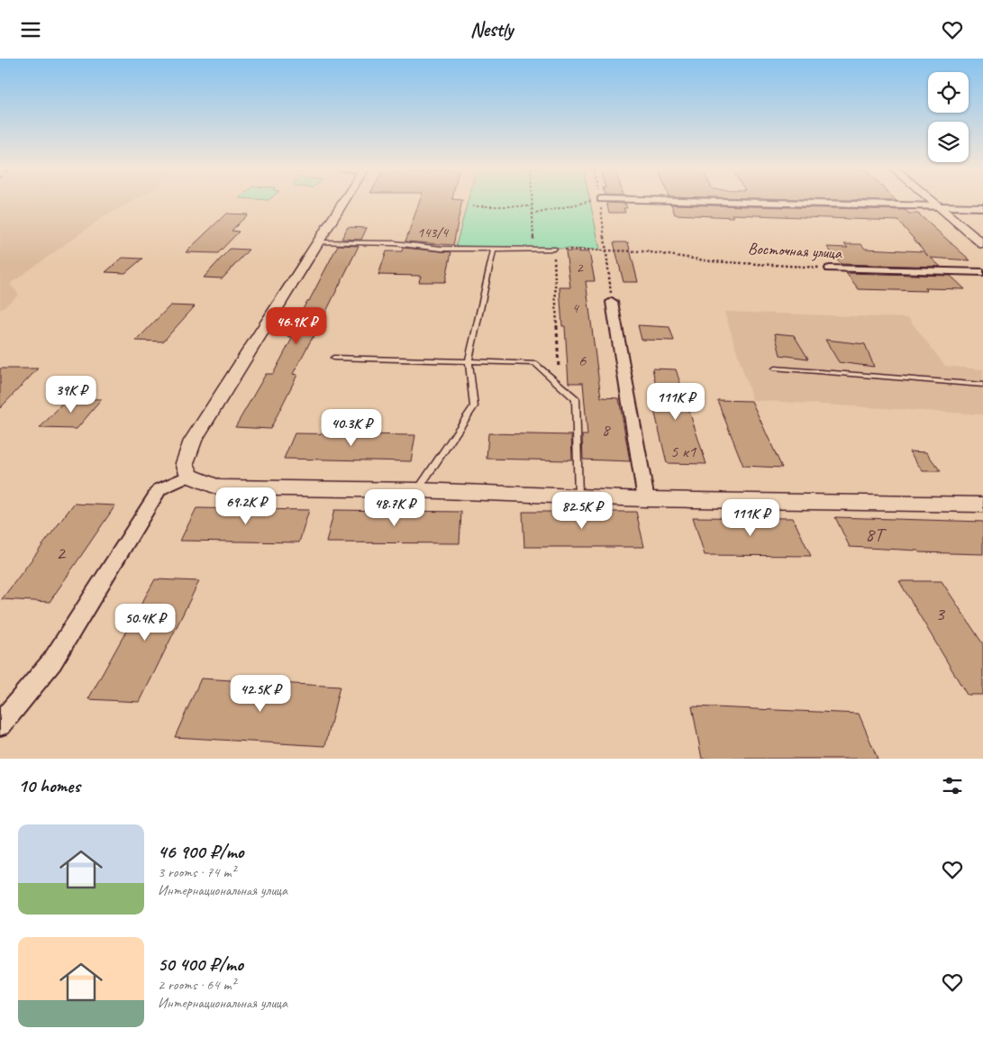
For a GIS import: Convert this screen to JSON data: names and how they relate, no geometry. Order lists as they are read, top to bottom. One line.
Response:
{"streets":{"street":["Восточная улица"]},"house_numbers":["143/4","2","4","6","8","5 к1","8Т","2","3"],"page":{"header":"Nestly","price":["46.9K ₽","39K ₽","111K ₽","40.3K ₽","69.2K ₽","48.7K ₽","82.5K ₽","111K ₽","50.4K ₽","42.5K ₽"],"heading":"10 homes","list":[{"name":"46 900 ₽/mo","note":"3 rooms · 74 m² · Интернациональная улица"},{"name":"50 400 ₽/mo","note":"2 rooms · 64 m² · Интернациональная улица"}]}}
